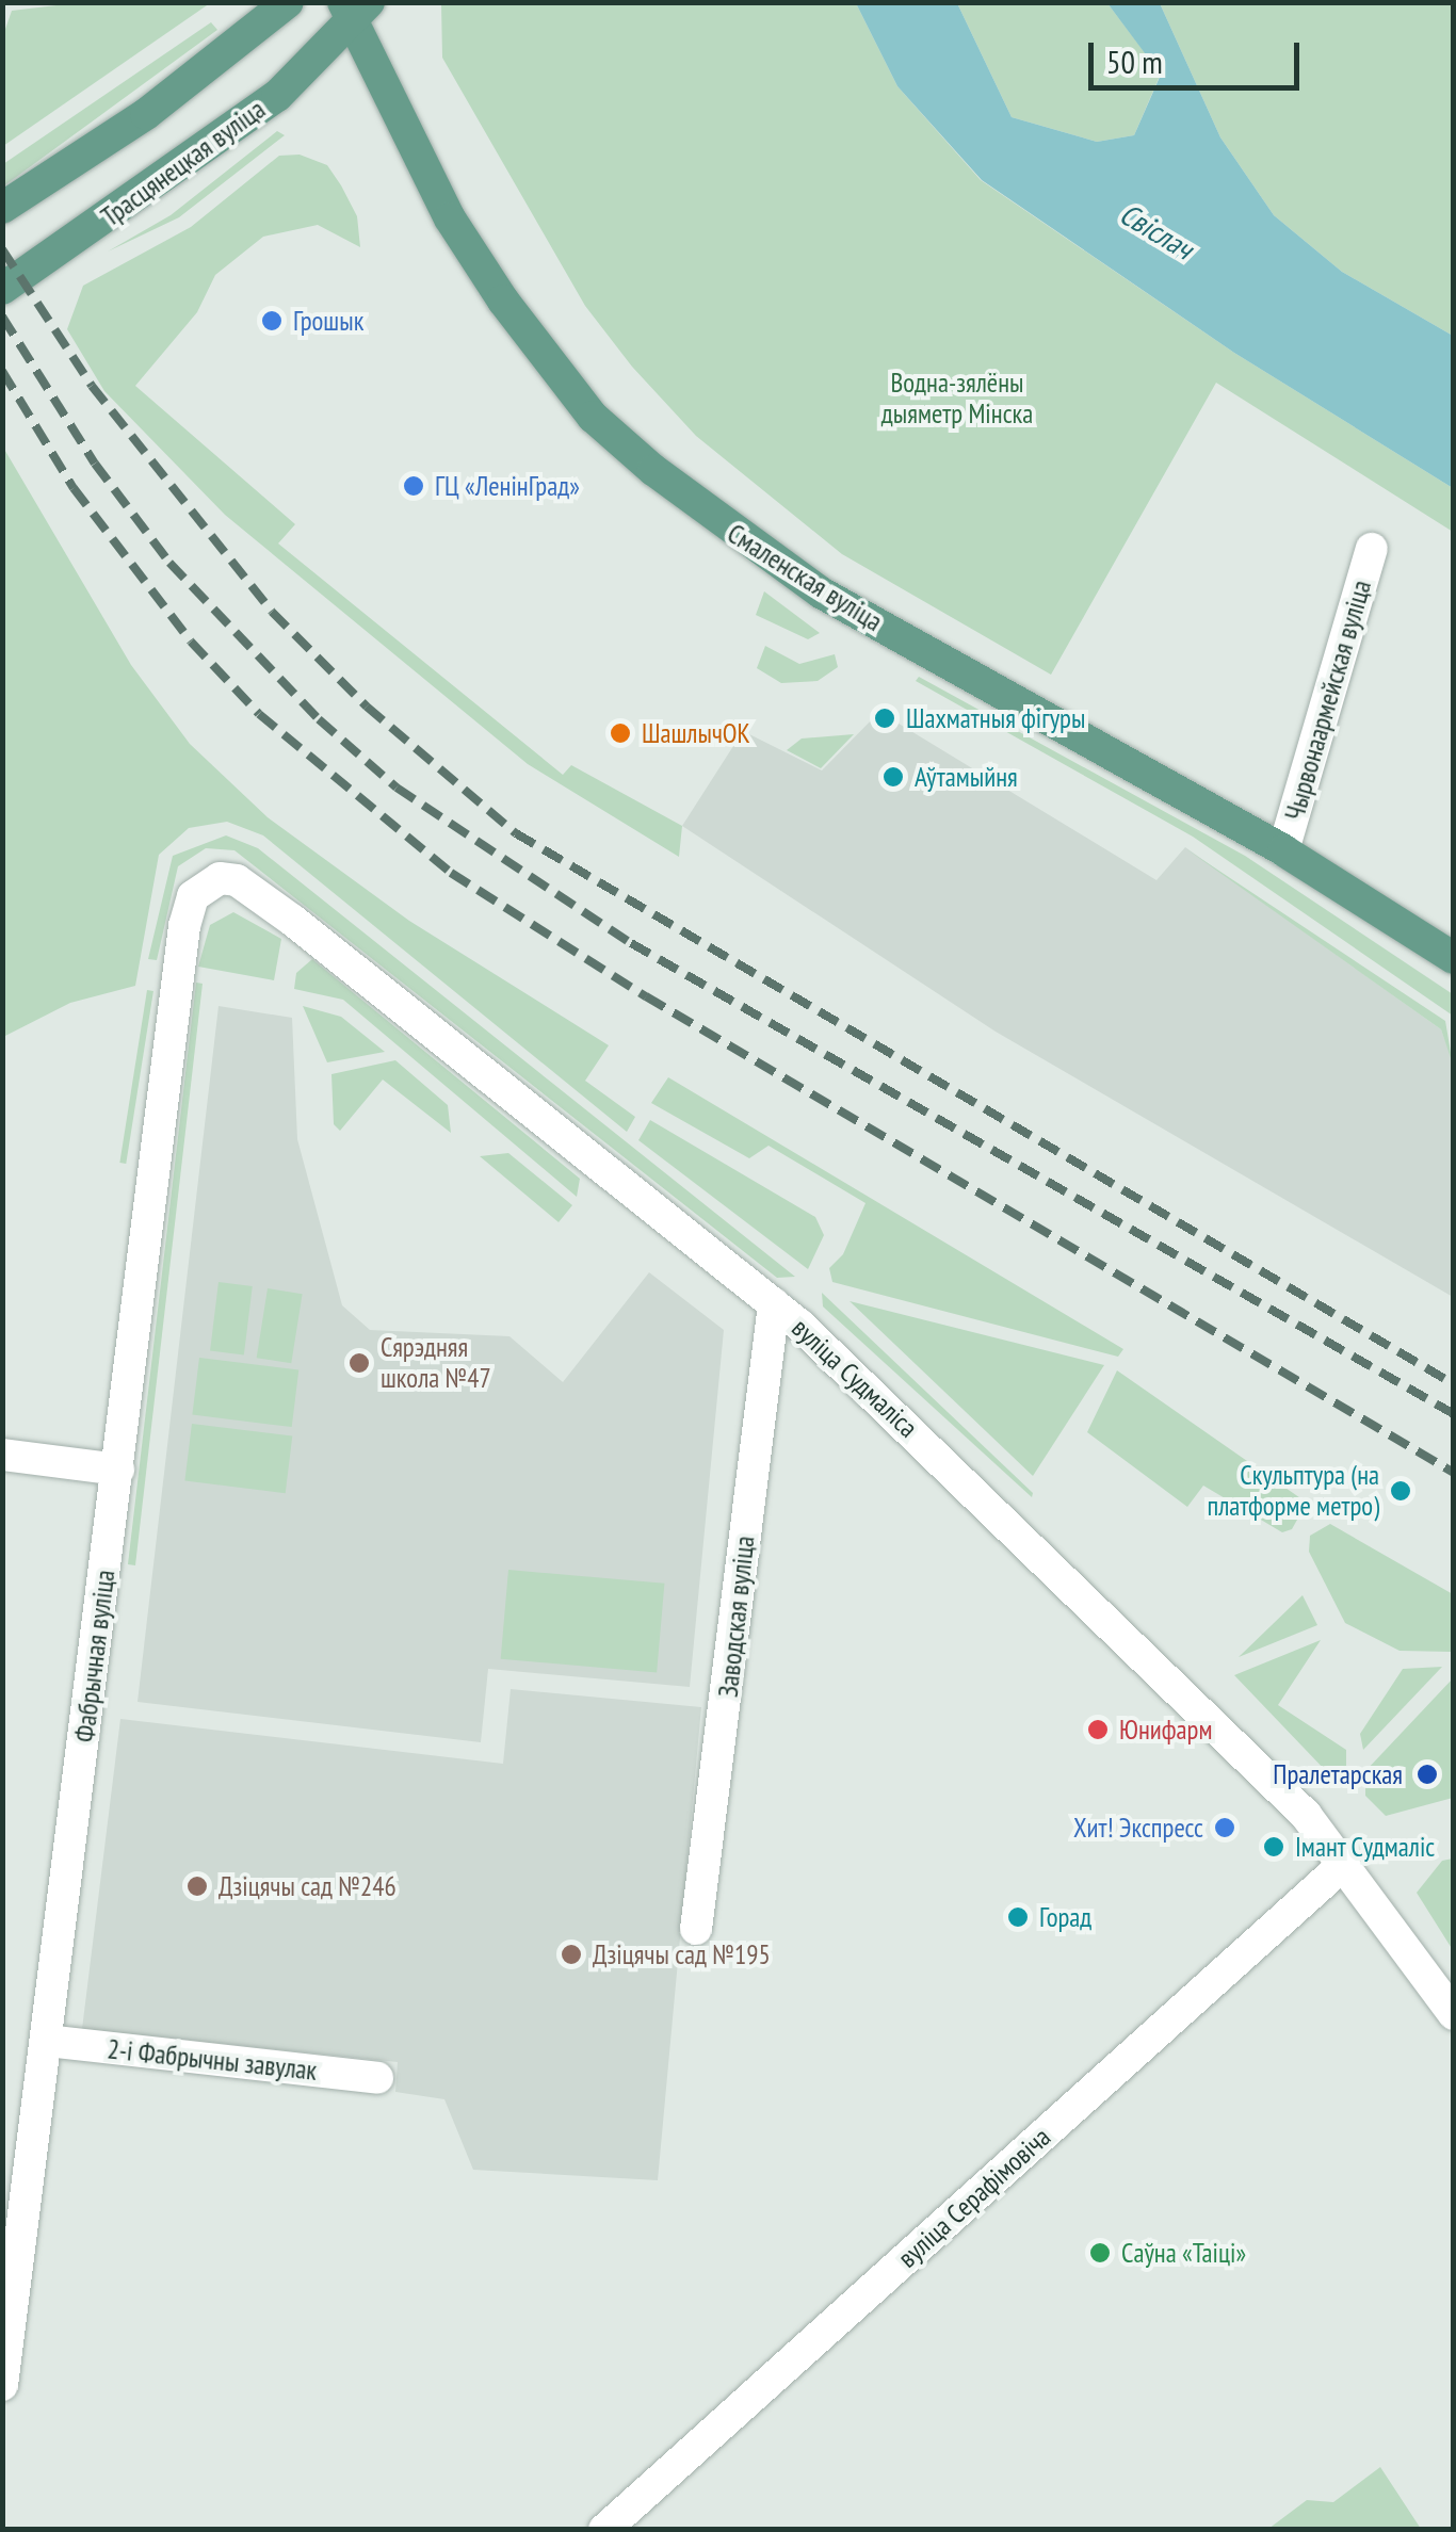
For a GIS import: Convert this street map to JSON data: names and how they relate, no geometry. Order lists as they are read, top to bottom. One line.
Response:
{"streets":{"main road":["Трасцянецкая вуліца","Смаленская вуліца"],"street":["Чырвонаармейская вуліца","вуліца Судмаліса","Заводская вуліца","Фабрычная вуліца","2-і Фабрычны завулак","вуліца Серафімовіча"]},"crossings":[["Трасцянецкая вуліца","Смаленская вуліца"],["Смаленская вуліца","Чырвонаармейская вуліца"],["вуліца Судмаліса","Заводская вуліца"],["вуліца Судмаліса","Фабрычная вуліца"],["вуліца Судмаліса","вуліца Серафімовіча"],["Фабрычная вуліца","2-і Фабрычны завулак"]],"water":["Свіслач"],"parks":["Водна-зялёны дыяметр Мінска"],"places":["Грошык","ГЦ «ЛенінГрад»","Шахматныя фігуры","ШашлычОК","Аўтамыйня","Сярэдняя школа №47","Скульптура (на платформе метро)","Юнифарм","Пралетарская","Хит! Экспресс","Імант Судмаліс","Дзіцячы сад №246","Горад","Дзіцячы сад №195","Саўна «Таіці»"],"scale_bar":"50 m"}
